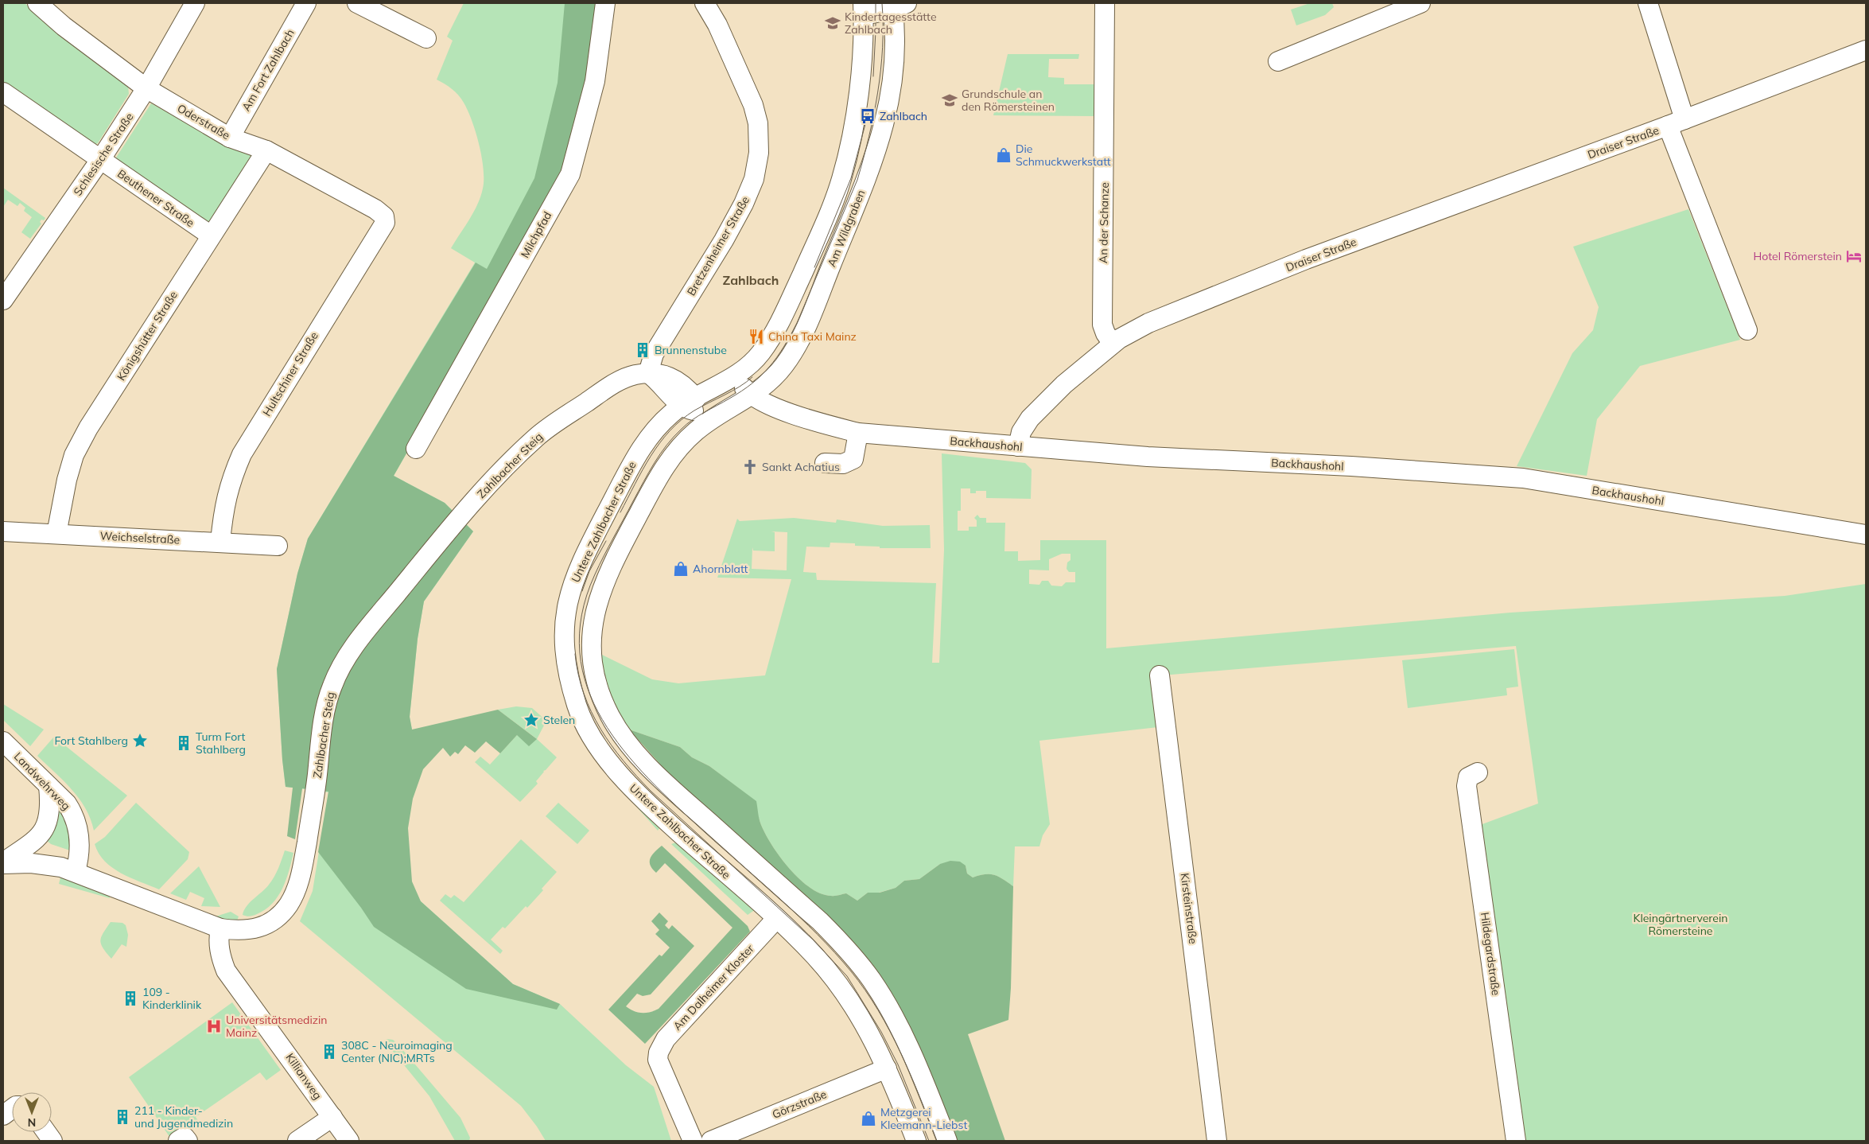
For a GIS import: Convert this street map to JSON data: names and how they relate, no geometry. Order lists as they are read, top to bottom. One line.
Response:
{"streets":{"street":["Am Fort Zahlbach","Oderstraße","Draiser Straße","Schlesische Straße","Beuthener Straße","An der Schanze","Am Wildgraben","Milchpfad","Bretzenheimer Straße","Königshütter Straße","Hultschiner Straße","Backhaushohl","Zahlbacher Steig","Untere Zahlbacher Straße","Weichselstraße","Landwehrweg","Kirsteinstraße","Hildegardstraße","Am Dalheimer Kloster","Killianweg","Görzstraße"]},"crossings":[["Am Fort Zahlbach","Oderstraße"],["Oderstraße","Schlesische Straße"],["Oderstraße","Königshütter Straße"],["Oderstraße","Hultschiner Straße"],["Draiser Straße","An der Schanze"],["Draiser Straße","Backhaushohl"],["Schlesische Straße","Beuthener Straße"],["Beuthener Straße","Königshütter Straße"],["Am Wildgraben","Backhaushohl"],["Am Wildgraben","Untere Zahlbacher Straße"],["Bretzenheimer Straße","Zahlbacher Steig"],["Königshütter Straße","Weichselstraße"],["Hultschiner Straße","Weichselstraße"],["Zahlbacher Steig","Landwehrweg"],["Zahlbacher Steig","Killianweg"],["Untere Zahlbacher Straße","Am Dalheimer Kloster"],["Untere Zahlbacher Straße","Görzstraße"]],"districts":["Zahlbach"],"parks":["Kleingärtnerverein Römersteine"],"places":{"school or university":["Kindertagesstätte Zahlbach","Grundschule an den Römersteinen"],"bus stop":["Zahlbach"],"shop":["Die Schmuckwerkstatt","Ahornblatt","Metzgerei Kleemann-Liebst"],"hotel":["Hotel Römerstein"],"restaurant":["China Taxi Mainz"],"building":["Brunnenstube","Turm Fort Stahlberg","109 - Kinderklinik","308C - Neuroimaging Center (NIC);MRTs","211 - Kinder- und Jugendmedizin"],"church":["Sankt Achatius"],"place":["Stelen","Fort Stahlberg"],"hospital":["Universitätsmedizin Mainz"]},"north":"bottom"}
